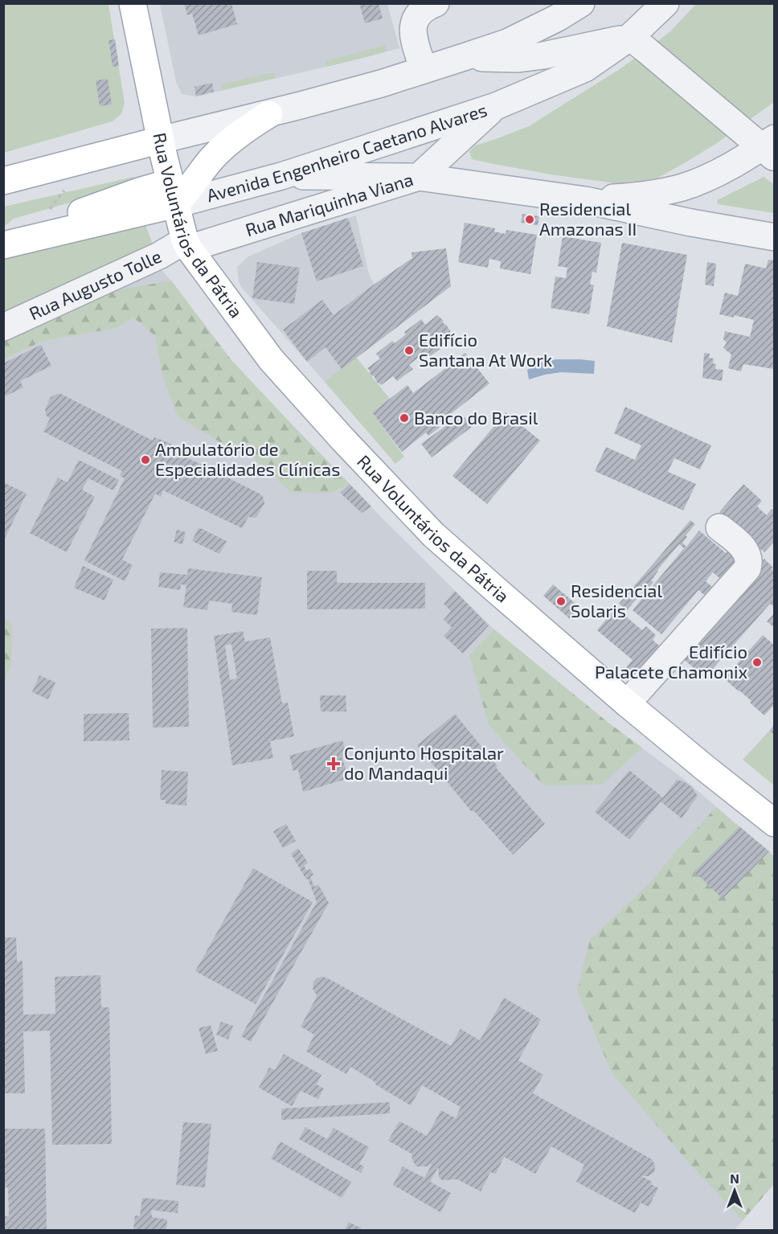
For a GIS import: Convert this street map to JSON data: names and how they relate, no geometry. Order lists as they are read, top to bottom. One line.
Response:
{"streets":{"main road":["Rua Voluntários da Pátria"],"street":["Avenida Engenheiro Caetano Alvares","Rua Mariquinha Viana","Rua Augusto Tolle"]},"crossings":[["Avenida Engenheiro Caetano Alvares","Rua Voluntários da Pátria"],["Rua Mariquinha Viana","Rua Voluntários da Pátria"],["Rua Mariquinha Viana","Rua Augusto Tolle"],["Rua Voluntários da Pátria","Rua Augusto Tolle"]],"places":{"other":["Residencial Amazonas II","Edifício Santana At Work","Banco do Brasil","Ambulatório de Especialidades Clínicas","Residencial Solaris","Edifício Palacete Chamonix"],"health":["Conjunto Hospitalar do Mandaqui"]},"north":"top"}
